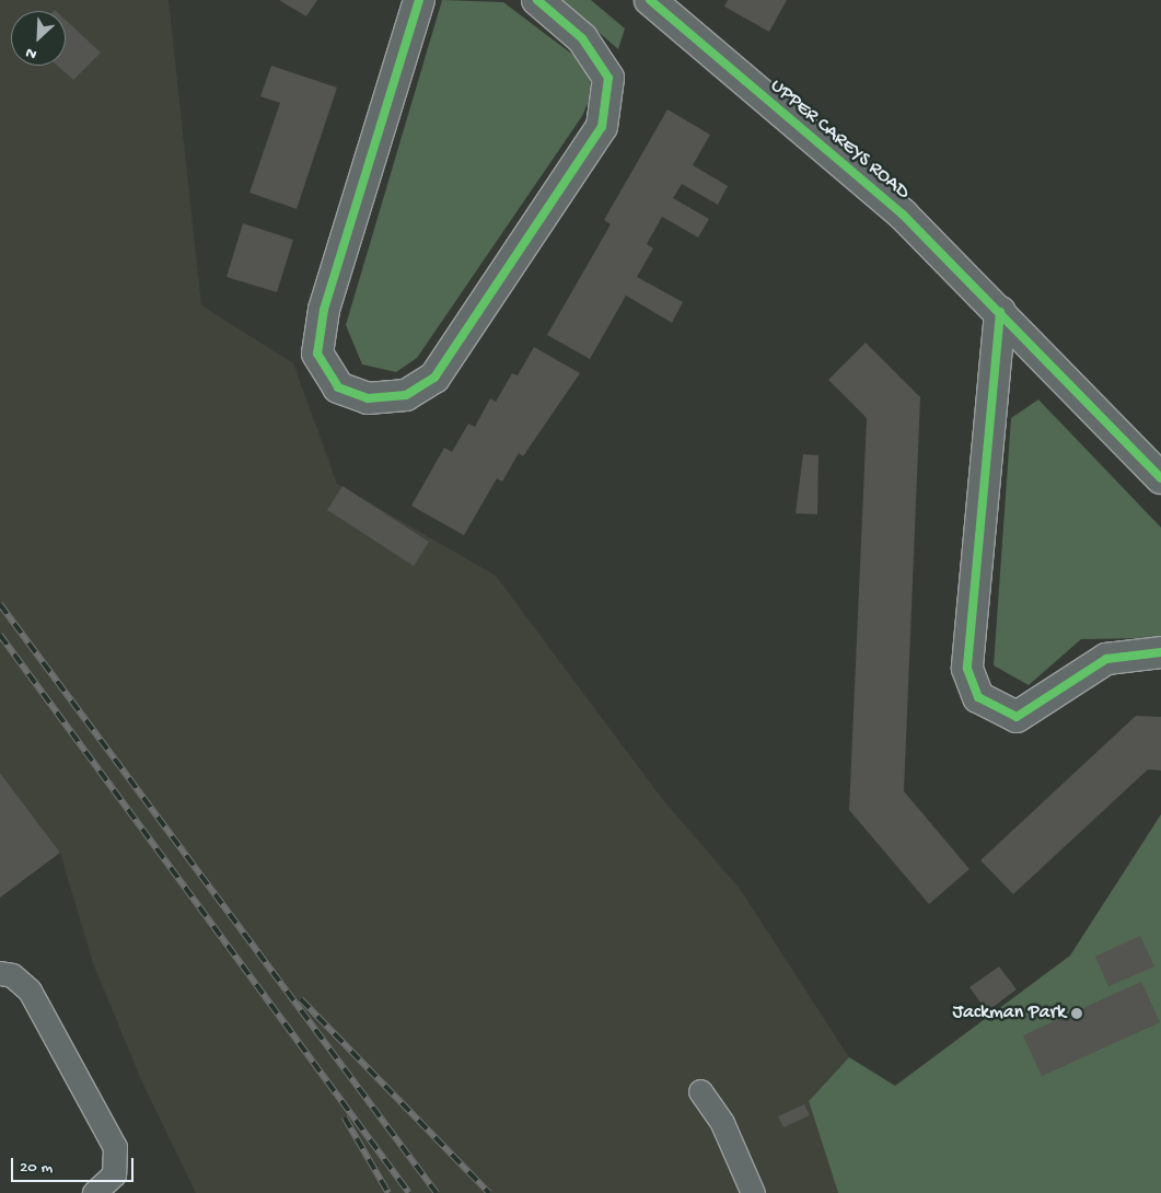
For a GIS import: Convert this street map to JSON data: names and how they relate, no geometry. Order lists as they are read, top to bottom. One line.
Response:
{"streets":{"street":["UPPER CAREYS ROAD"]},"places":["Jackman Park"],"scale_bar":"20 m","north":"bottom left"}
